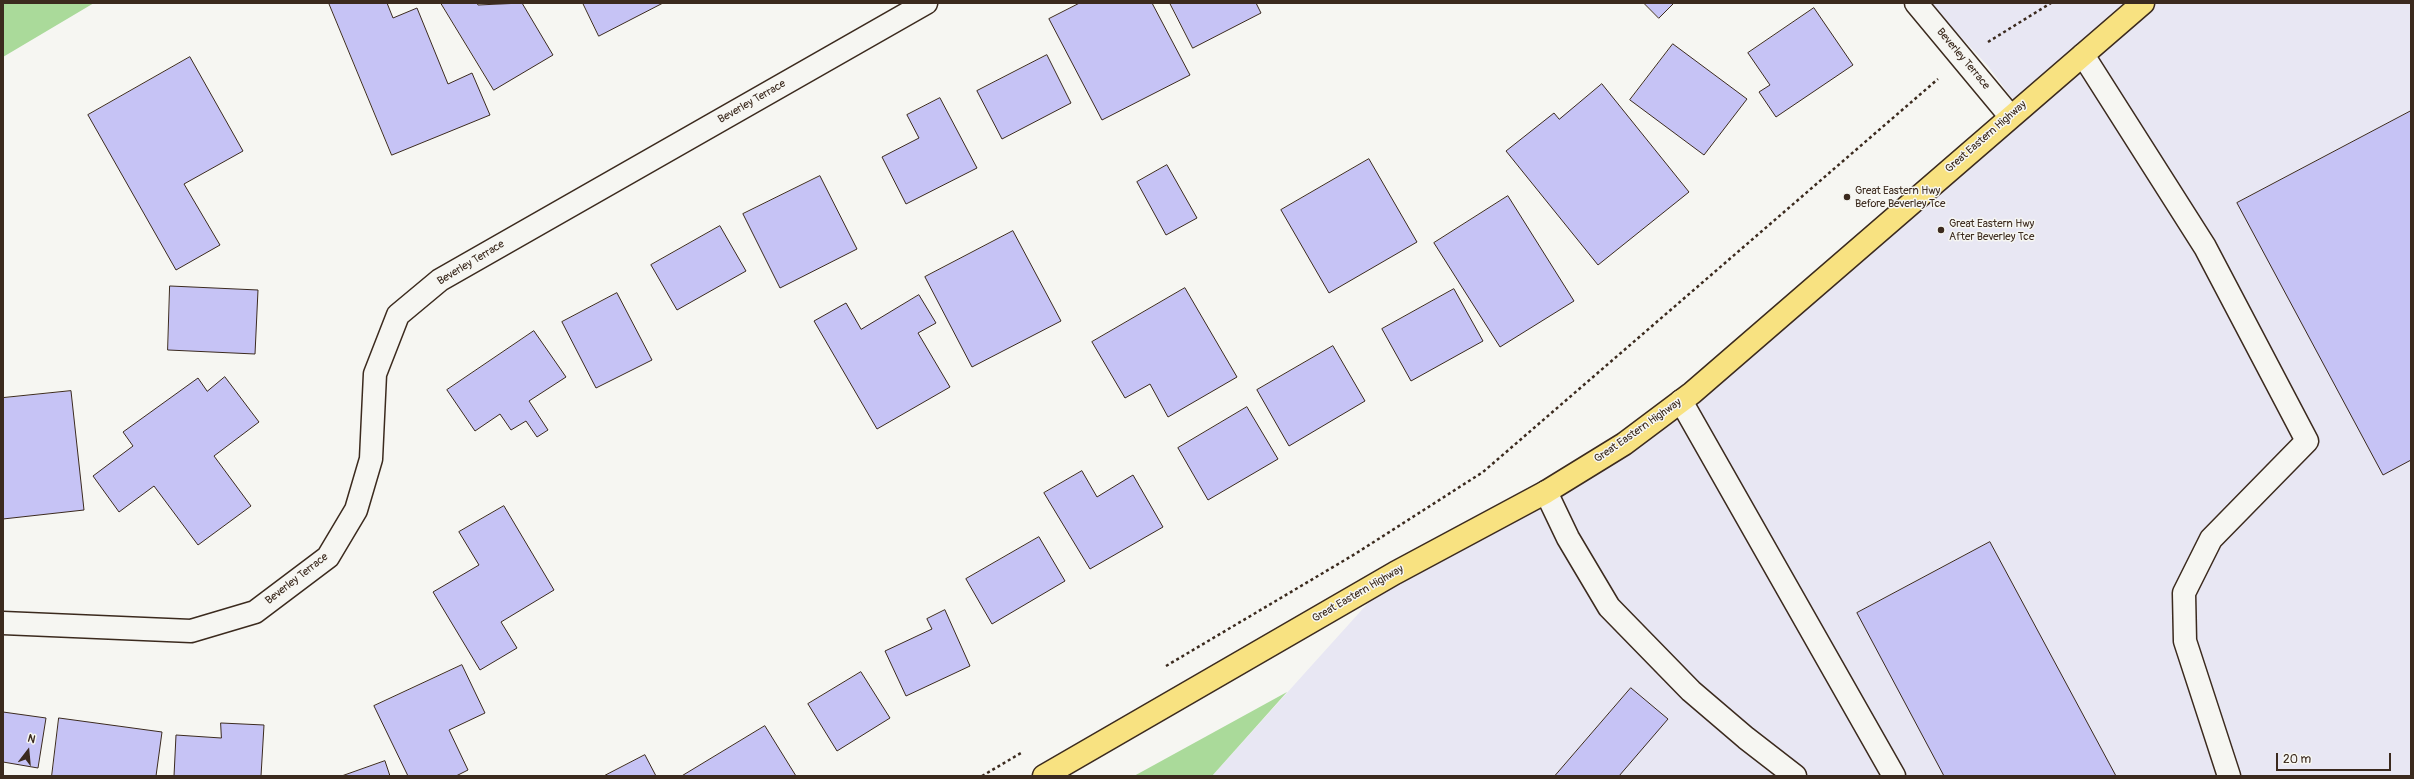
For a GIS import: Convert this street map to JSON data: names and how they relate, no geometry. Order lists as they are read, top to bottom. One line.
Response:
{"streets":{"highway":["Great Eastern Highway"],"street":["Beverley Terrace"]},"crossings":[["Beverley Terrace","Great Eastern Highway"]],"places":["Great Eastern Hwy Before Beverley Tce","Great Eastern Hwy After Beverley Tce"],"scale_bar":"20 m","north":"top"}
